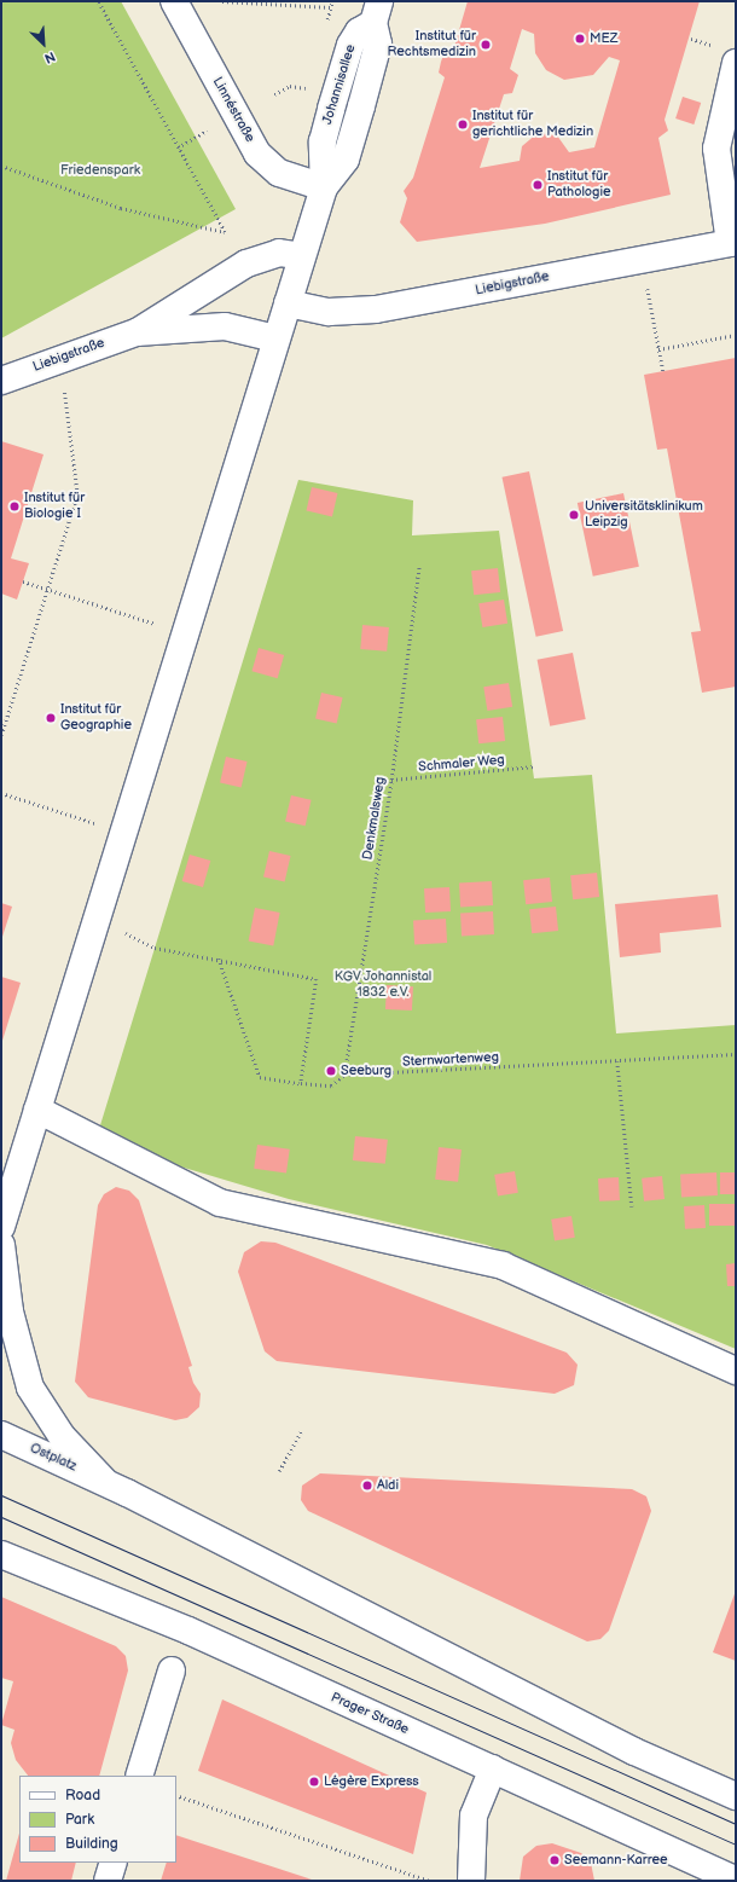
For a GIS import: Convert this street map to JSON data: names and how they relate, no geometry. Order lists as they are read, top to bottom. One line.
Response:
{"streets":{"street":["Johannisallee","Linnéstraße","Liebigstraße","Ostplatz","Prager Straße"],"path":["Schmaler Weg","Denkmalsweg","Sternwartenweg"]},"crossings":[["Johannisallee","Linnéstraße"],["Schmaler Weg","Denkmalsweg"],["Denkmalsweg","Sternwartenweg"]],"parks":["Friedenspark","KGV Johannistal 1832 e.V."],"places":["MEZ","Institut für Rechtsmedizin","Institut für gerichtliche Medizin","Institut für Pathologie","Institut für Biologie I","Universitätsklinikum Leipzig","Institut für Geographie","Seeburg","Aldi","Légère Express","Seemann-Karree"],"legend":["Road","Park","Building"],"north":"bottom right"}
